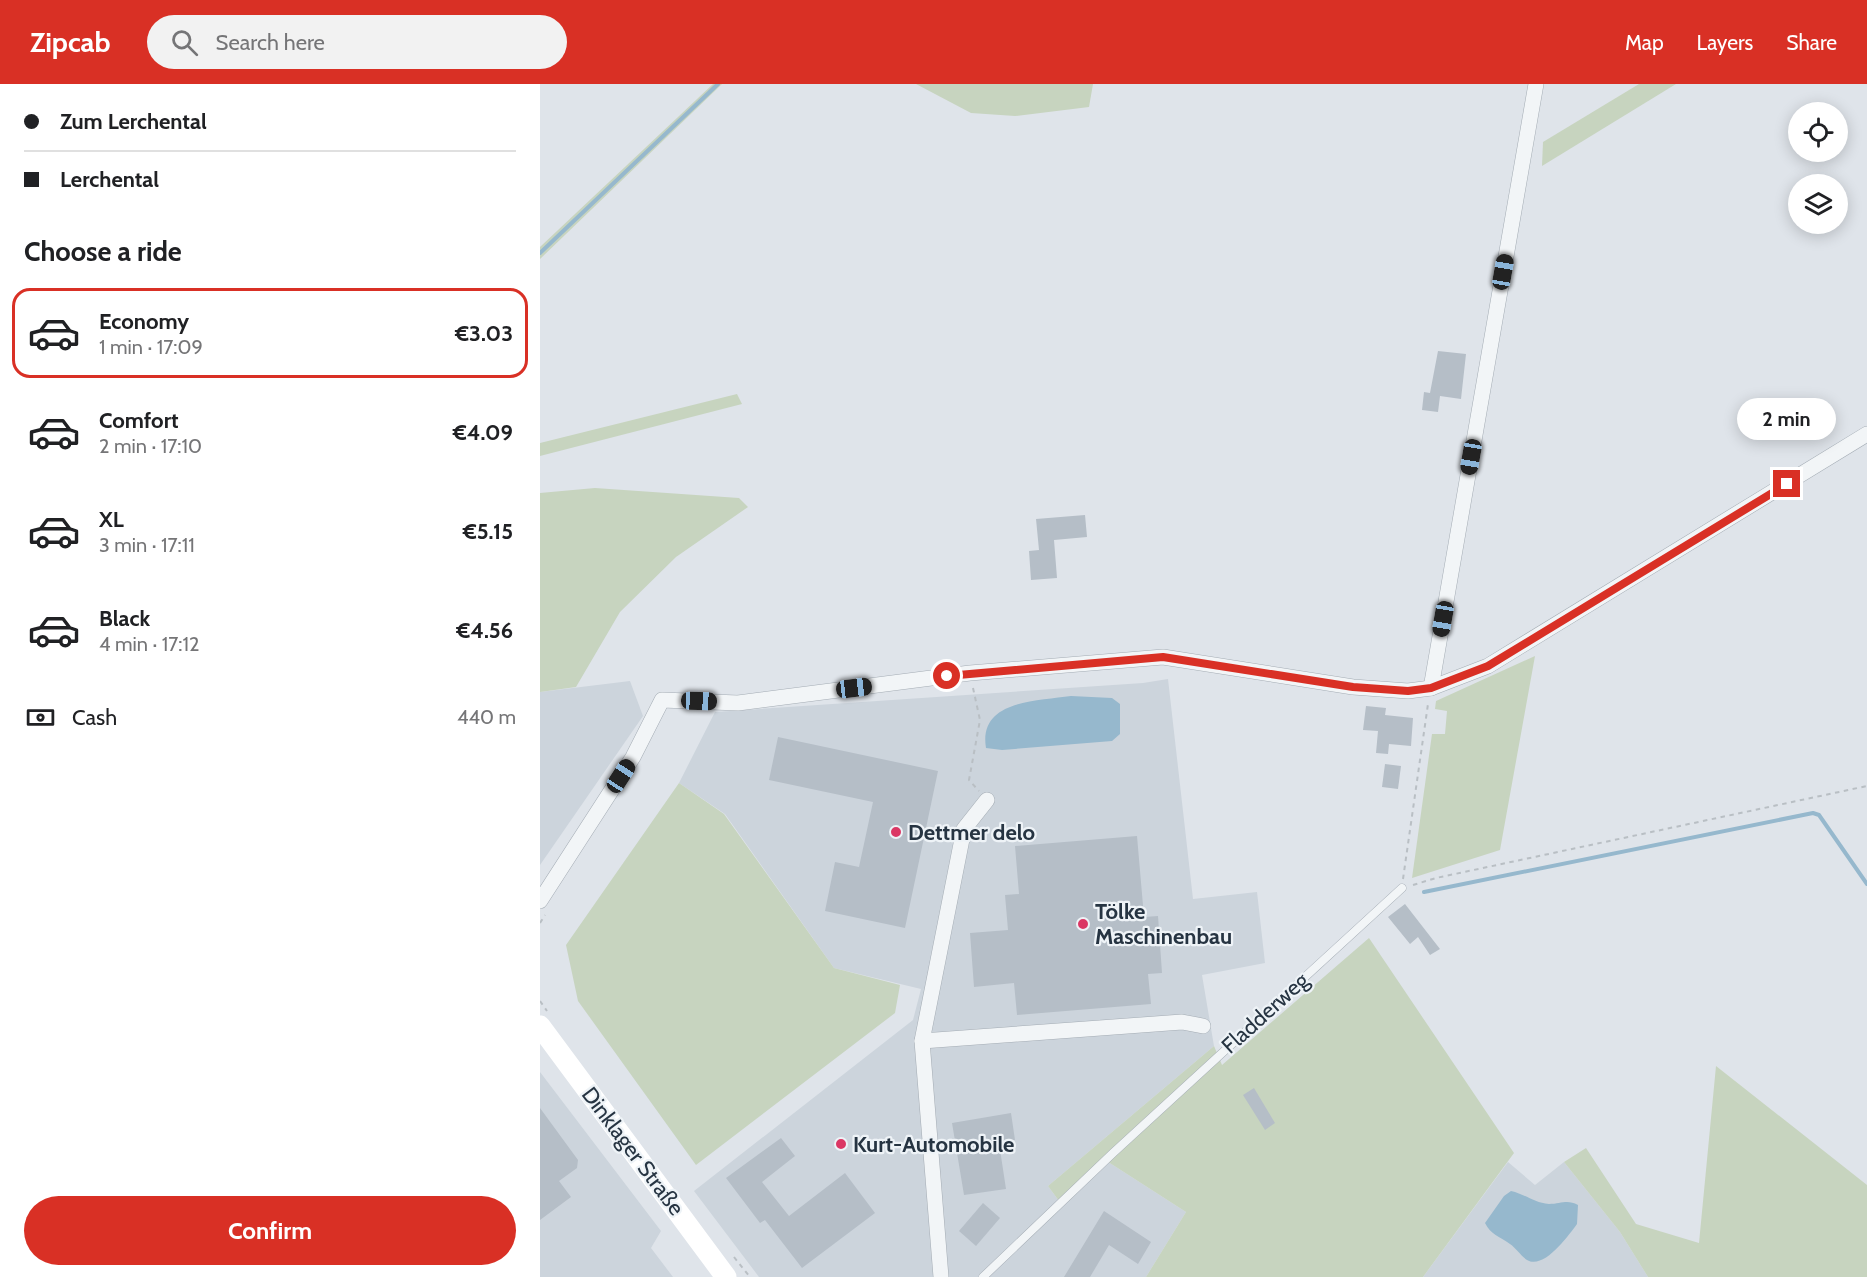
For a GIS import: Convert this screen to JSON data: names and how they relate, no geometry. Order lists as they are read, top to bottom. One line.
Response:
{"streets":{"main road":["Dinklager Straße"],"street":["Fladderweg"]},"places":["Dettmer delo","Tölke Maschinenbau","Kurt-Automobile"],"page":{"header":"Zipcab","search":"Search here","nav":["Map","Layers","Share"],"banner":["Zum Lerchental","Lerchental"],"heading":"Choose a ride","list":[{"name":"Economy","note":"1 min · 17:09","value":"€3.03"},{"name":"Comfort","note":"2 min · 17:10","value":"€4.09"},{"name":"XL","note":"3 min · 17:11","value":"€5.15"},{"name":"Black","note":"4 min · 17:12","value":"€4.56"}],"bubble":"2 min","pay":["Cash","440 m"],"buttons":"Confirm"}}
